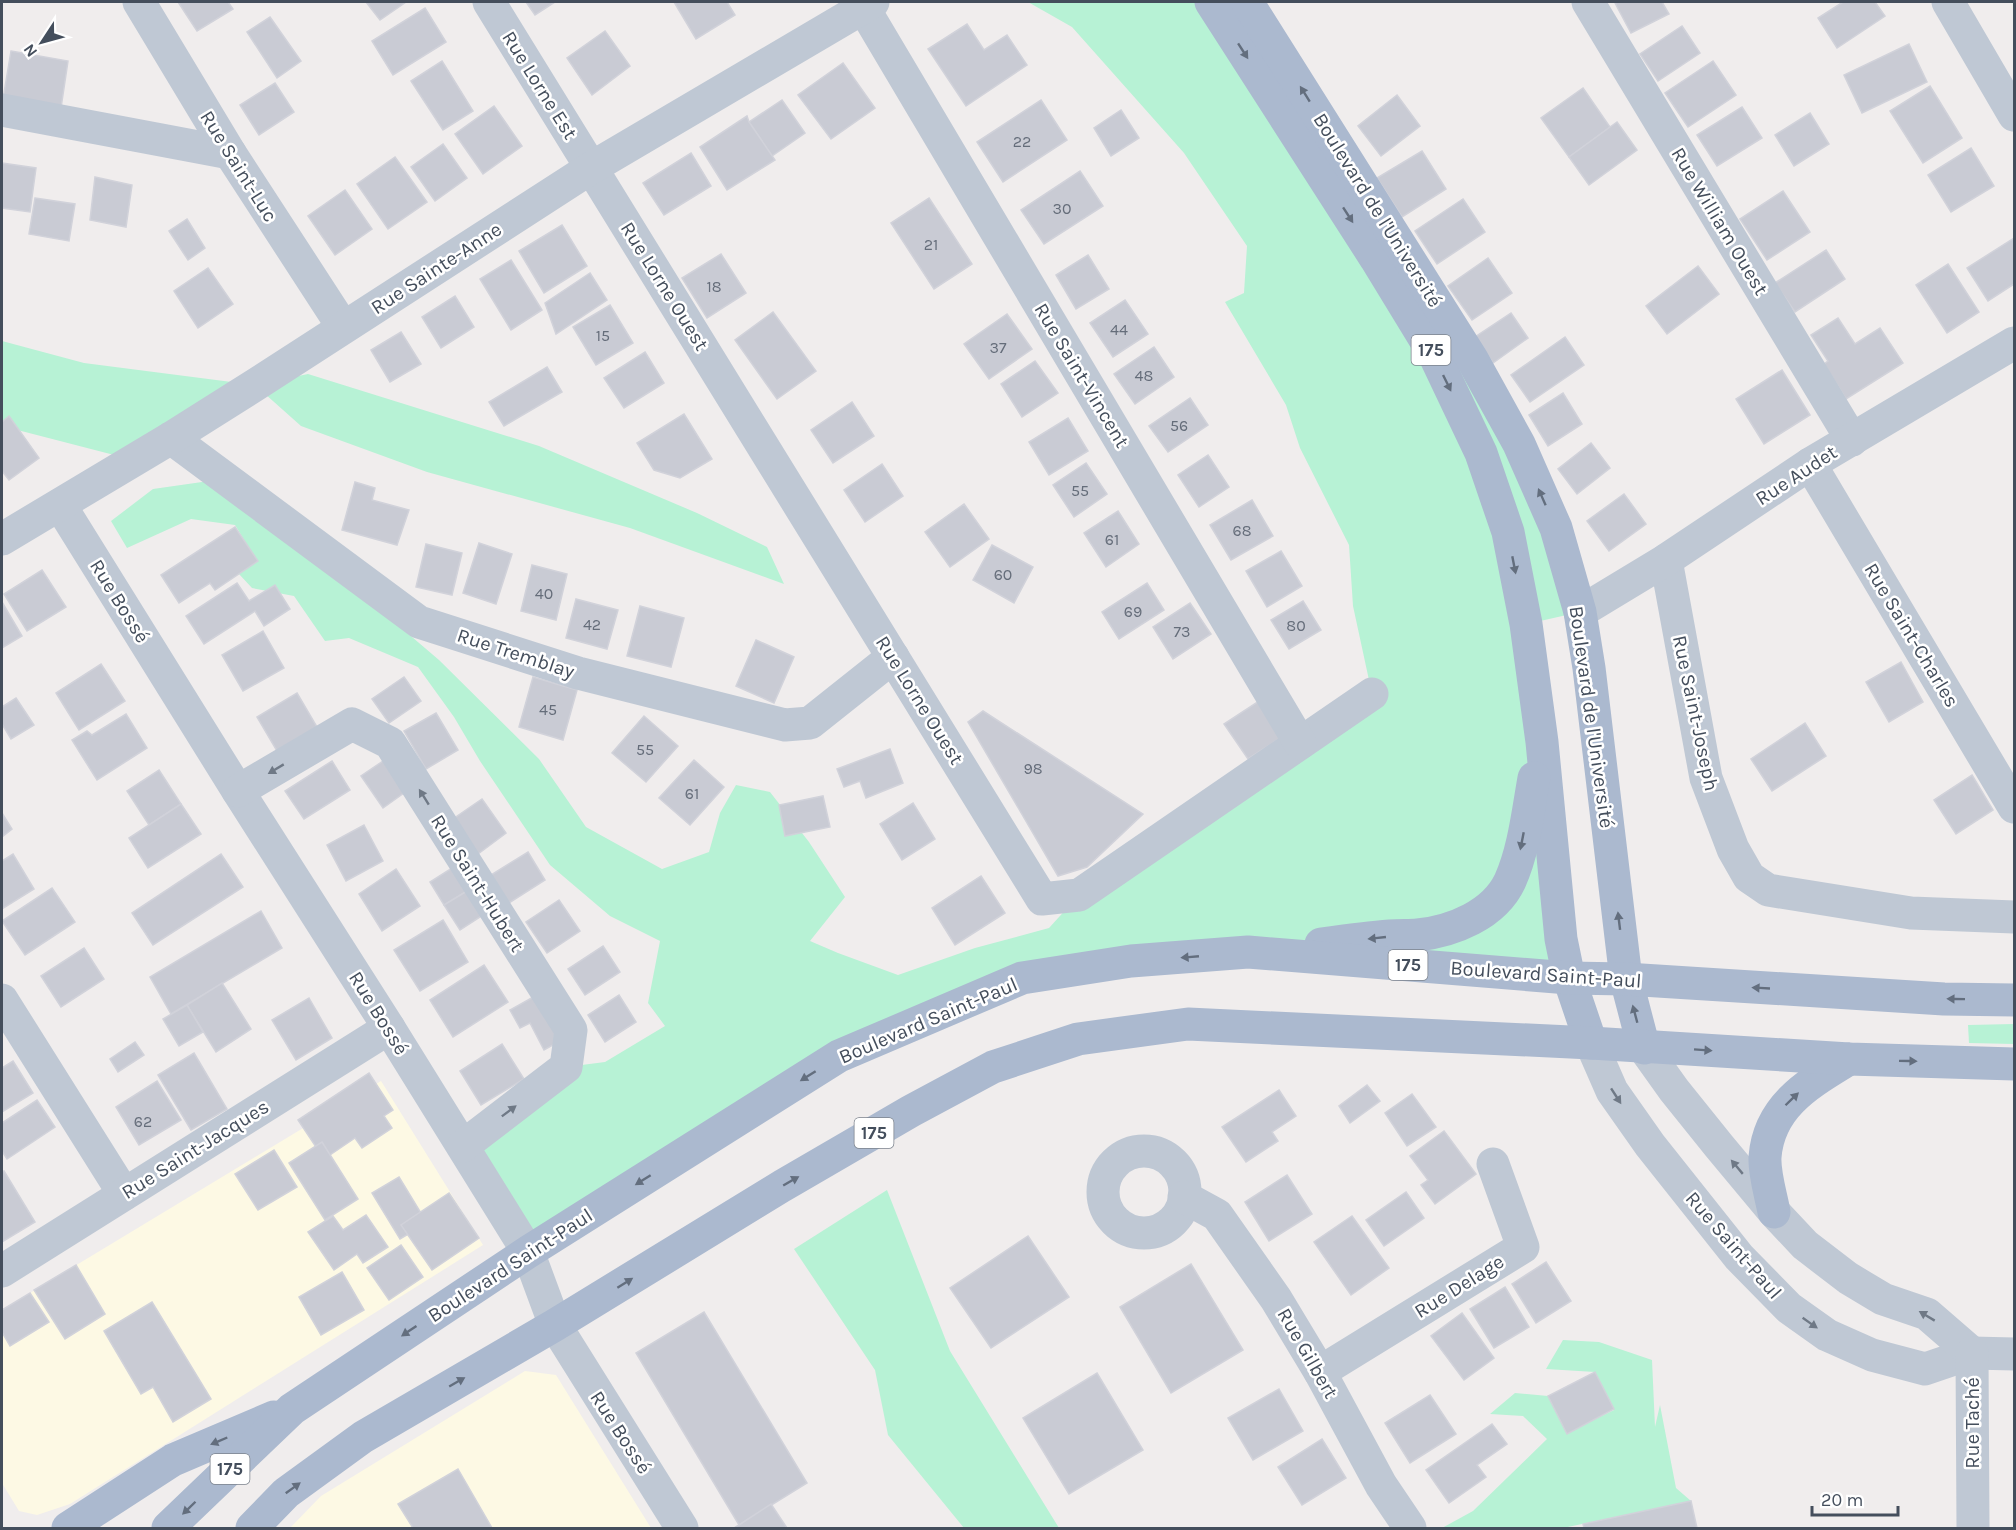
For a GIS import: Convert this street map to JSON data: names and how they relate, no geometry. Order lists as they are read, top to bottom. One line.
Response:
{"streets":{"main road":["Boulevard de l'Université","175","Boulevard Saint-Paul"],"street":["Rue Lorne Est","Rue Saint-Luc","Rue William Ouest","Rue Sainte-Anne","Rue Lorne Ouest","Rue Saint-Vincent","Rue Audet","Rue Bossé","Rue Saint-Charles","Rue Tremblay","Rue Saint-Joseph","Rue Saint-Hubert","Rue Saint-Jacques","Rue Saint-Paul","Rue Delage","Rue Gilbert","Rue Taché"]},"crossings":[["Rue Lorne Est","Rue Sainte-Anne"],["Rue Lorne Est","Rue Lorne Ouest"],["Rue Saint-Luc","Rue Sainte-Anne"],["Boulevard de l'Université","175"],["Boulevard de l'Université","Rue Audet"],["Boulevard de l'Université","Boulevard Saint-Paul"],["Boulevard de l'Université","Rue Saint-Paul"],["Rue William Ouest","Rue Audet"],["Rue Sainte-Anne","Rue Lorne Ouest"],["Rue Sainte-Anne","Rue Saint-Vincent"],["Rue Sainte-Anne","Rue Bossé"],["Rue Sainte-Anne","Rue Tremblay"],["Rue Lorne Ouest","Rue Saint-Vincent"],["Rue Lorne Ouest","Rue Tremblay"],["175","Rue Bossé"],["175","Rue Saint-Paul"],["Rue Audet","Rue Saint-Charles"],["Rue Audet","Rue Saint-Joseph"],["Rue Bossé","Rue Saint-Hubert"],["Rue Bossé","Boulevard Saint-Paul"],["Rue Bossé","Rue Saint-Jacques"],["Rue Saint-Paul","Rue Taché"],["Rue Delage","Rue Gilbert"]],"house_numbers":["22","30","21","18","44","15","37","48","56","55","68","61","60","40","69","42","80","73","45","55","98","61","62"],"scale_bar":"20 m","north":"bottom left"}
